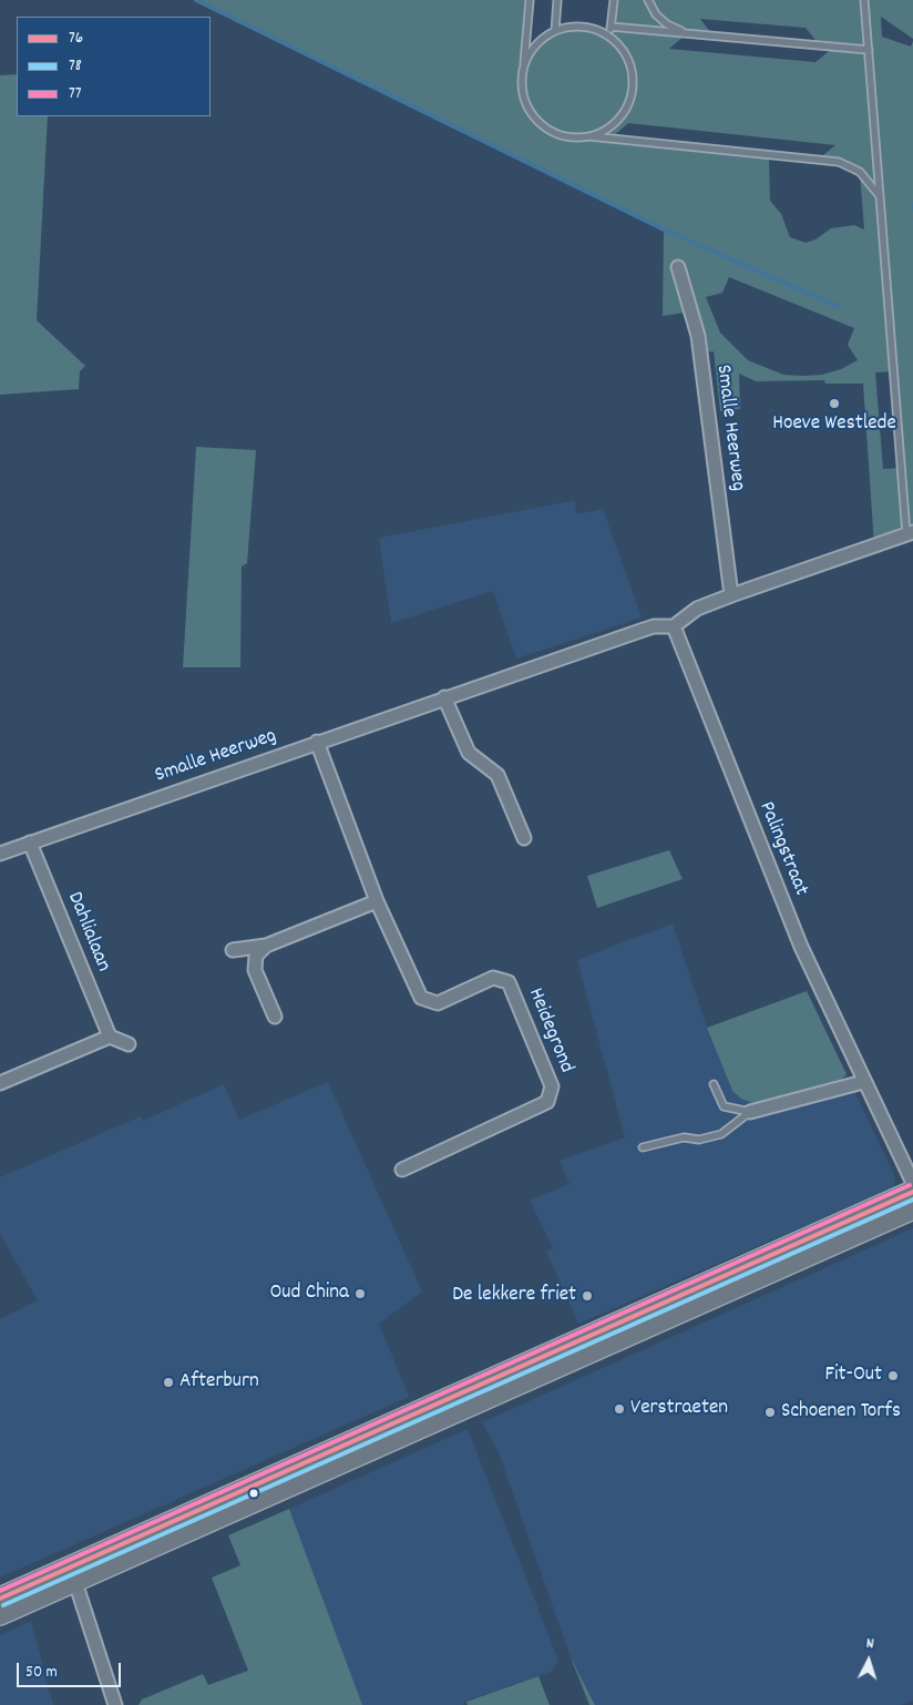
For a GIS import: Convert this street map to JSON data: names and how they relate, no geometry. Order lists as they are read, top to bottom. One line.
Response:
{"streets":{"street":["Smalle Heerweg","Palingstraat","Dahlialaan","Heidegrond"]},"crossings":[["Smalle Heerweg","Palingstraat"],["Smalle Heerweg","Dahlialaan"],["Smalle Heerweg","Heidegrond"]],"places":["Hoeve Westlede","Oud China","De lekkere friet","Fit-Out","Afterburn","Verstraeten","Schoenen Torfs"],"lines":["transit line 77","transit line 76","transit line 78"],"legend":["76","78","77"],"scale_bar":"50 m","north":"top"}
